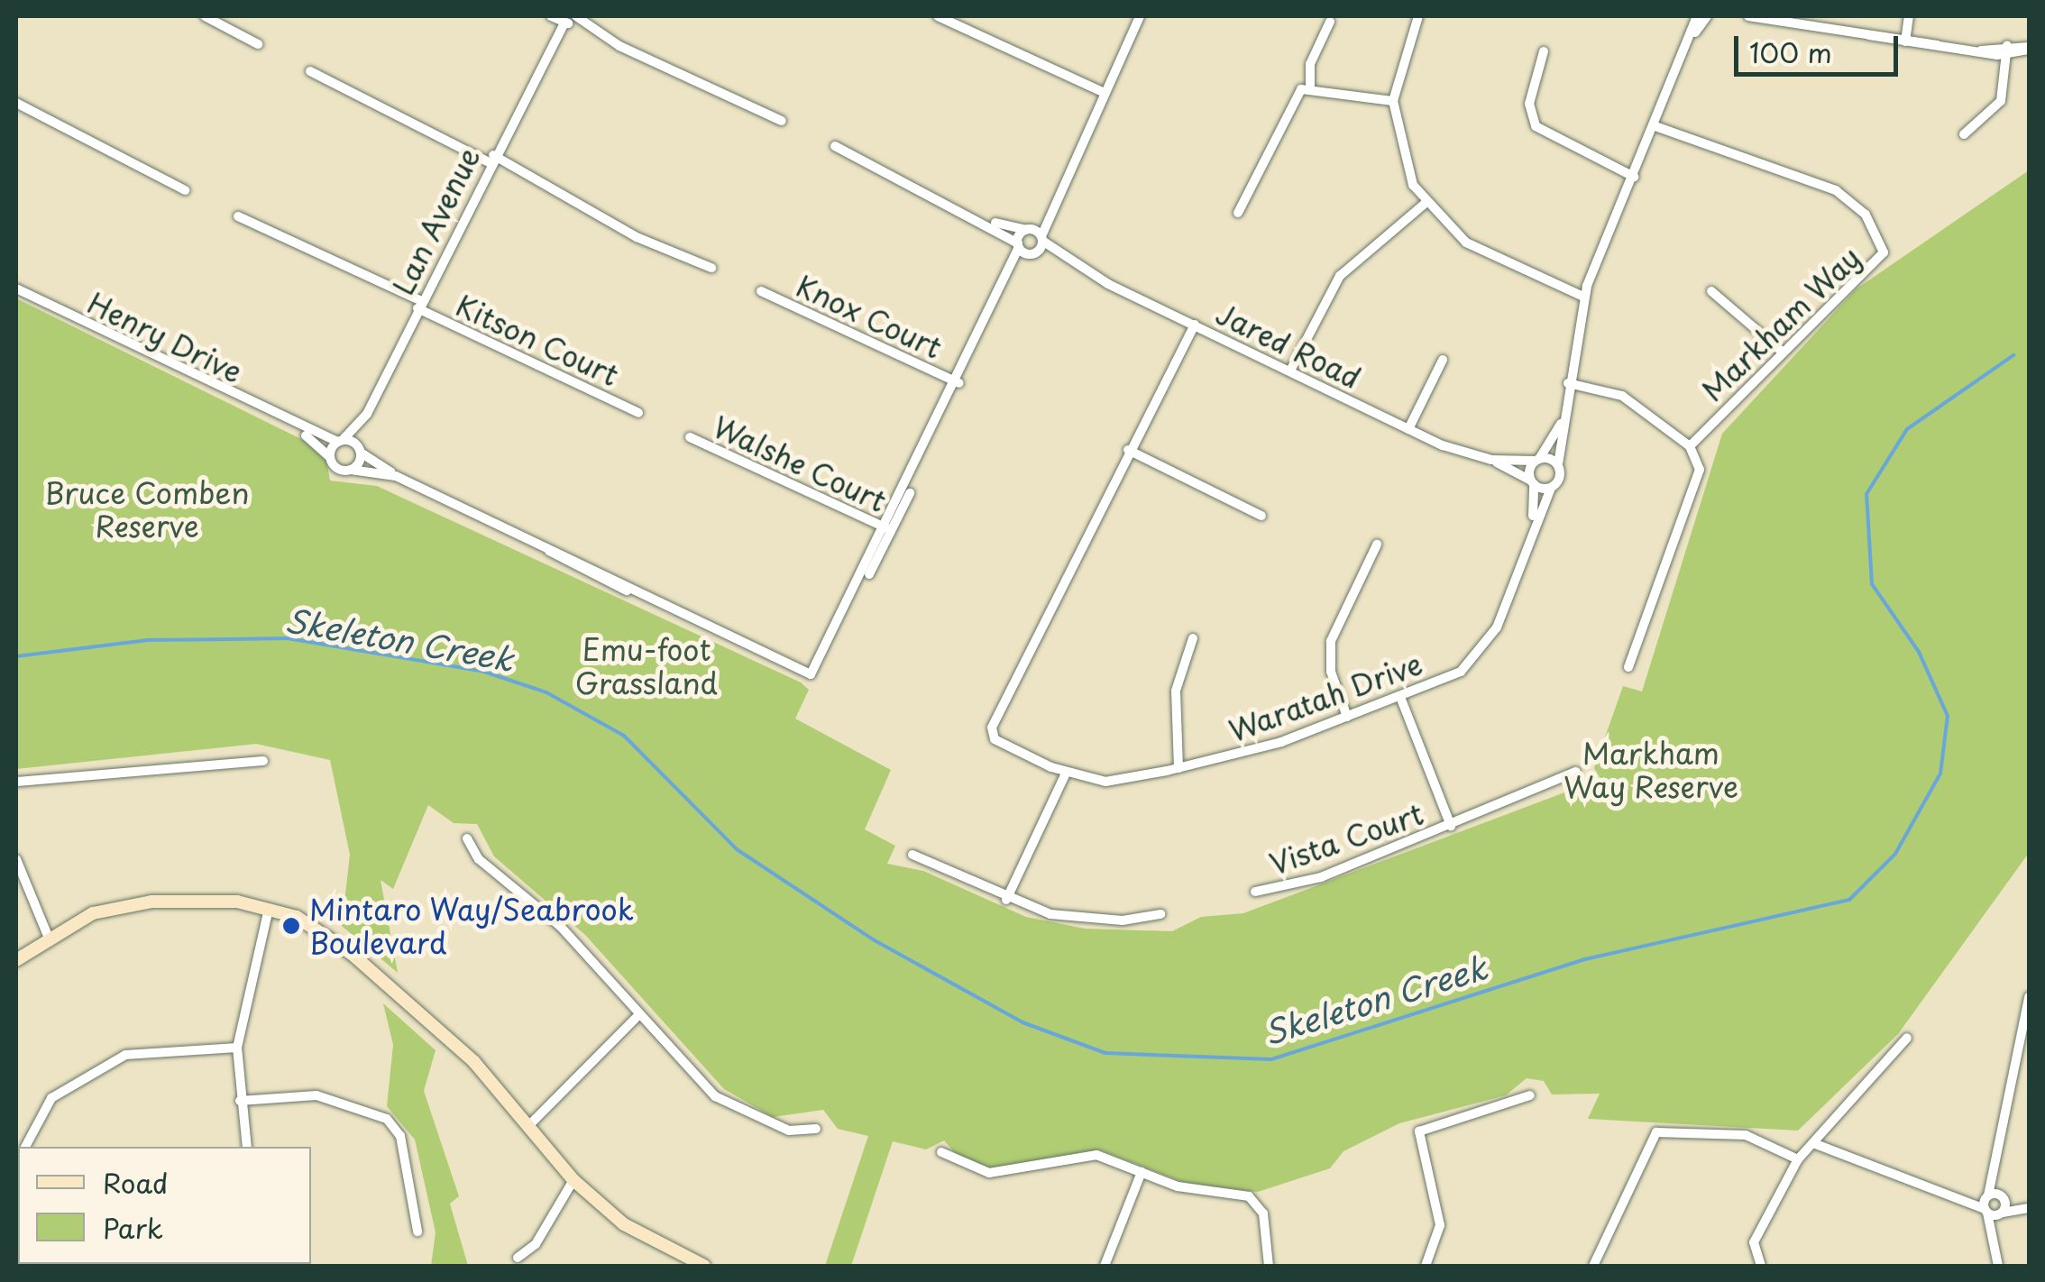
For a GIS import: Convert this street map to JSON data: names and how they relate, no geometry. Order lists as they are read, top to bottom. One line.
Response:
{"streets":{"street":["Lan Avenue","Knox Court","Markham Way","Henry Drive","Kitson Court","Jared Road","Walshe Court","Waratah Drive","Vista Court"]},"crossings":[["Lan Avenue","Henry Drive"],["Lan Avenue","Kitson Court"],["Jared Road","Waratah Drive"],["Waratah Drive","Vista Court"]],"water":["Skeleton Creek"],"parks":["Bruce Comben Reserve","Emu-foot Grassland","Markham Way Reserve"],"places":["Mintaro Way/Seabrook Boulevard"],"legend":["Road","Park"],"scale_bar":"100 m"}
